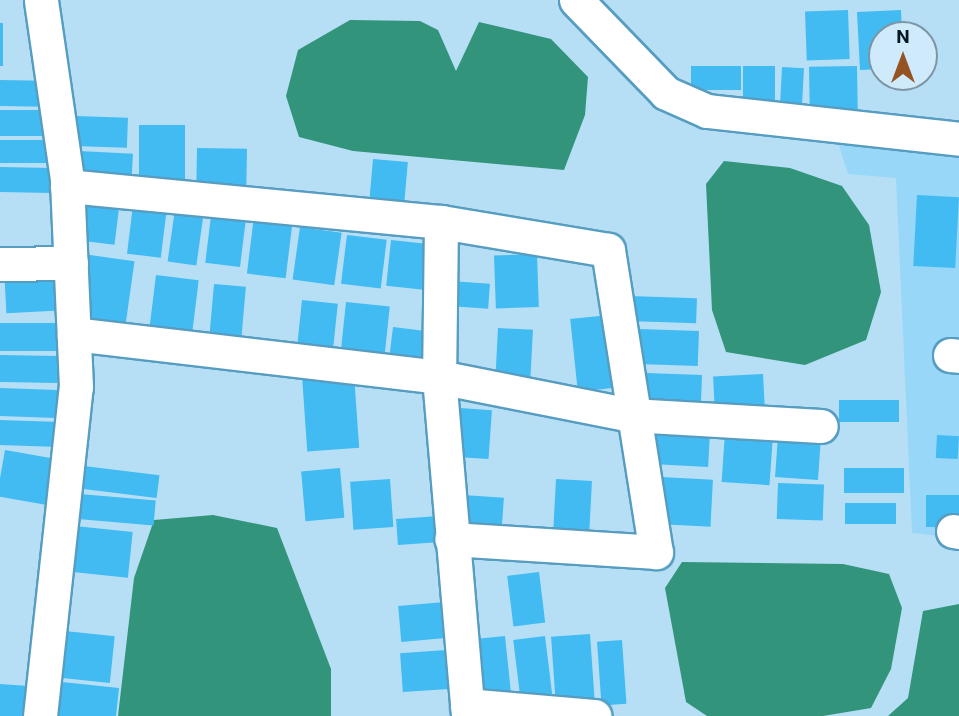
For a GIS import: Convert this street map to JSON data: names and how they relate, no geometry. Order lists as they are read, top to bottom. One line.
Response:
{"north":"top"}
